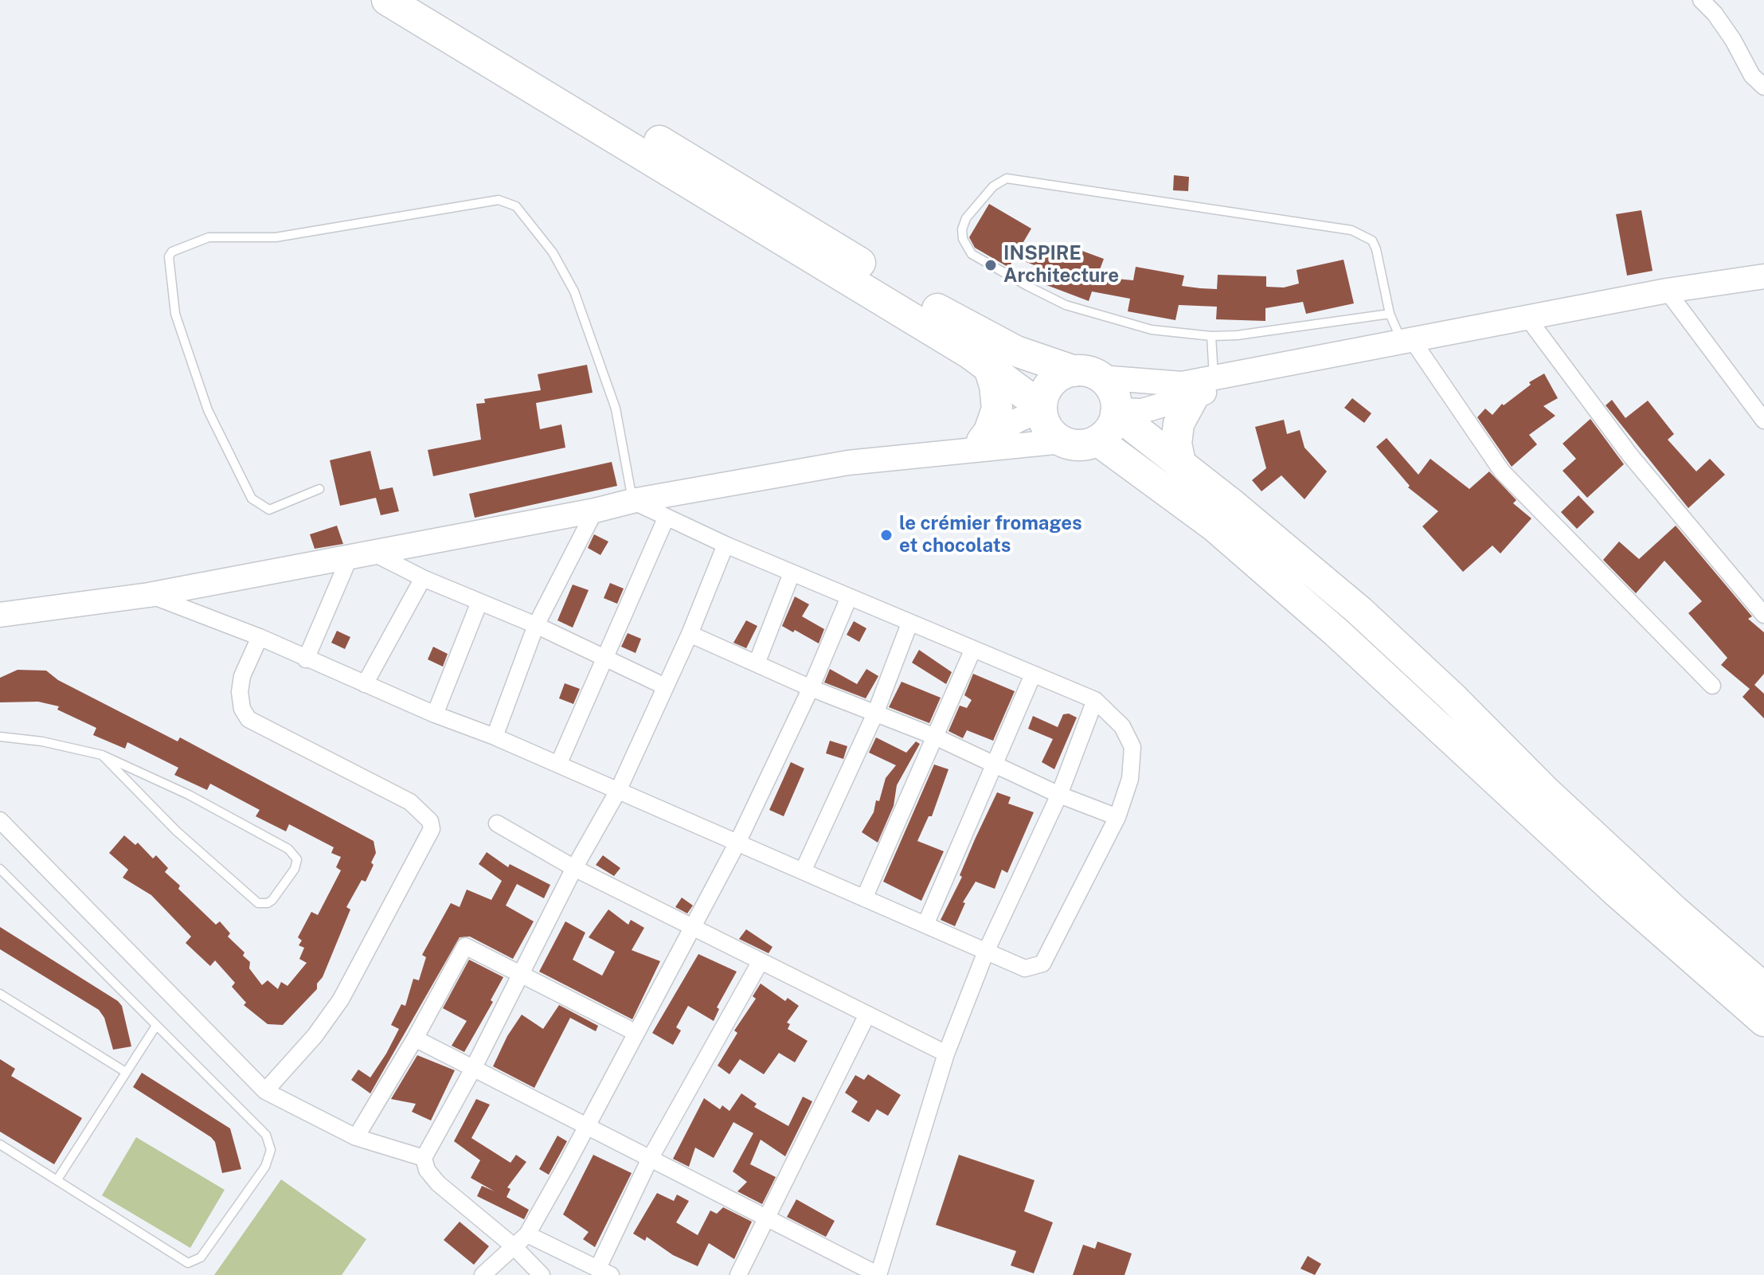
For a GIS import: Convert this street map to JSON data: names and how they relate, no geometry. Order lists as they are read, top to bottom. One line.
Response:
{"places":["INSPIRE Architecture","le crémier fromages et chocolats"]}
